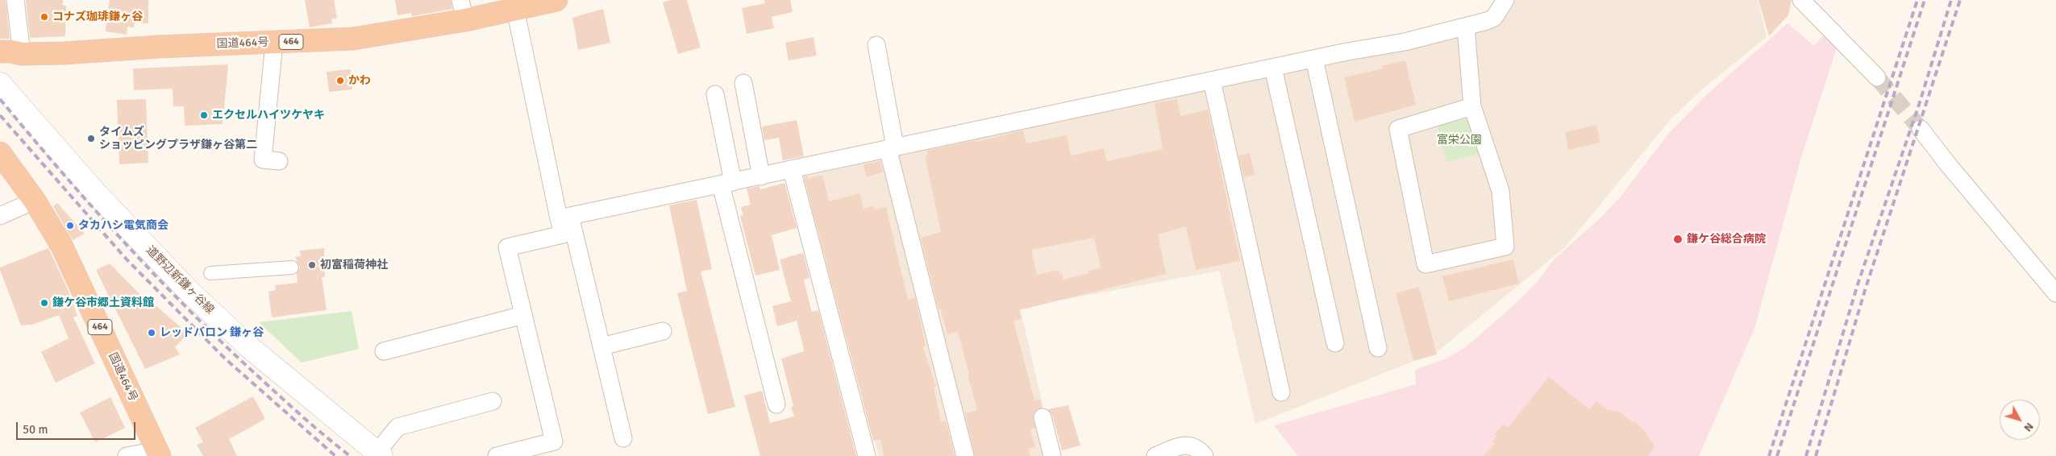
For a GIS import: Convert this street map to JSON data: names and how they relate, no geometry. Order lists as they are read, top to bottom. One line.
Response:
{"streets":{"highway":["464","国道464号"],"street":["道野辺新鎌ヶ谷線"]},"parks":["富栄公園"],"places":["コナズ珈琲鎌ヶ谷","かわ","エクセルハイツケヤキ","タイムズ ショッピングプラザ鎌ヶ谷第二","タカハシ電気商会","鎌ケ谷総合病院","初富稲荷神社","鎌ケ谷市郷土資料館","レッドバロン 鎌ヶ谷"],"scale_bar":"50 m","north":"bottom right"}
